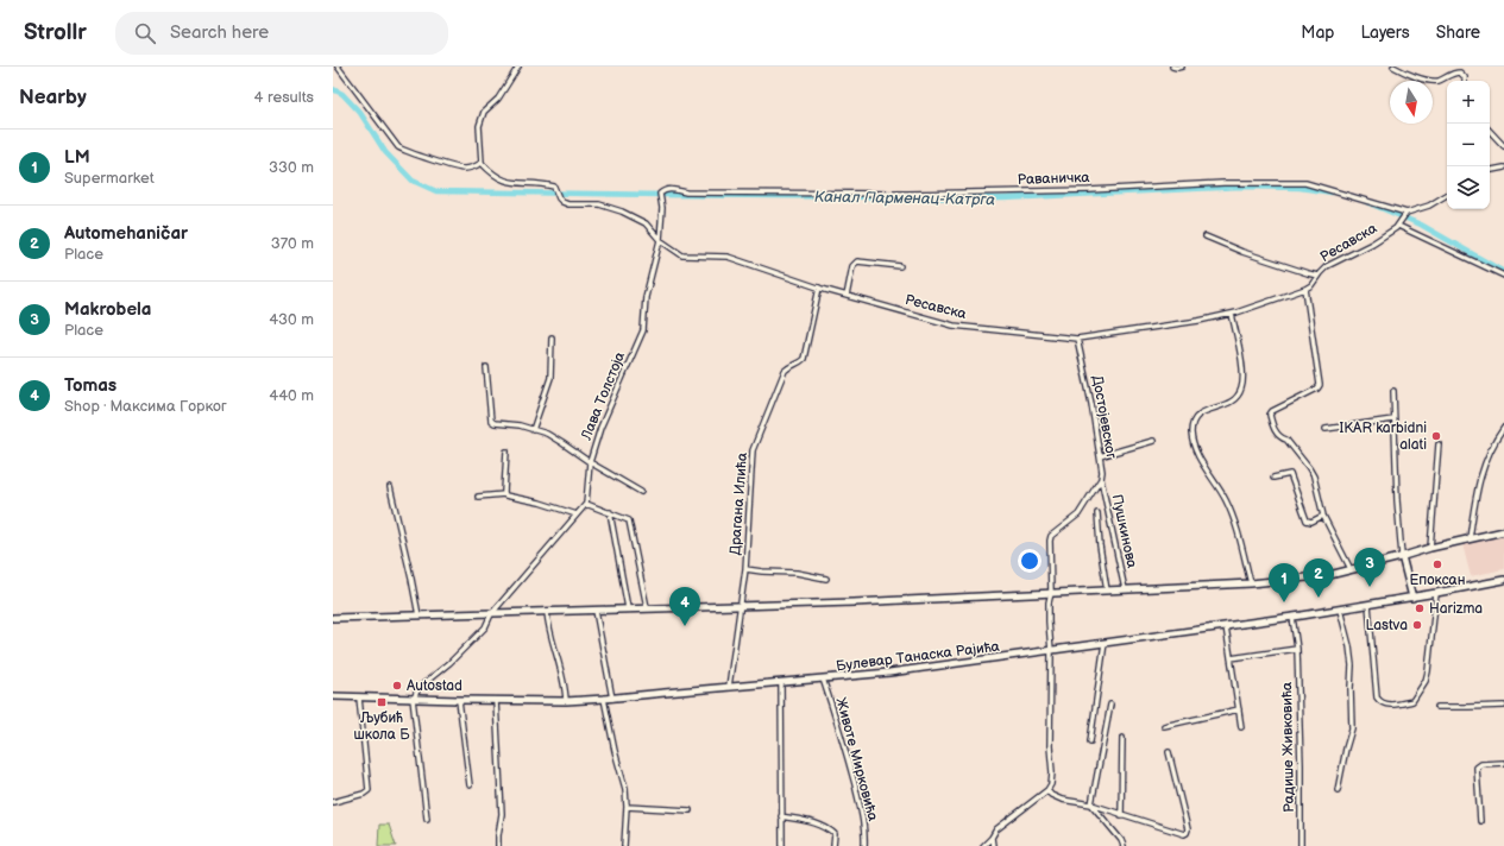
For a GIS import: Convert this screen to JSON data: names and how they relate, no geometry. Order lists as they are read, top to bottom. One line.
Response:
{"streets":{"street":["Раваничка","Ресавска","Лава Толстоја","Достојевског","Драгана Илића","Пушкинова","Булевар Танаска Рајића","Радише Живковића","Животе Мирковића"]},"crossings":[["Раваничка","Ресавска"],["Раваничка","Лава Толстоја"],["Ресавска","Лава Толстоја"],["Ресавска","Достојевског"],["Ресавска","Драгана Илића"],["Достојевског","Пушкинова"],["Достојевског","Булевар Танаска Рајића"],["Булевар Танаска Рајића","Радише Живковића"],["Булевар Танаска Рајића","Животе Мирковића"]],"water":["Канал Парменац-Катрга"],"places":{"other":["IKAR karbidni alati","Епоксан","Harizma","Lastva","Autostad"],"transit":["Љубић школа Б"]},"north":"bottom","page":{"header":"Strollr","search":"Search here","nav":["Map","Layers","Share"],"heading":["Nearby","4 results"],"map_buttons":["+","−"],"list":[{"mark":"1","name":"LM","note":"Supermarket","value":"330 m"},{"mark":"2","name":"Automehaničar","note":"Place","value":"370 m"},{"mark":"3","name":"Makrobela","note":"Place","value":"430 m"},{"mark":"4","name":"Tomas","note":"Shop · Максима Горког","value":"440 m"}],"pins":["3","2","1","4"]}}
